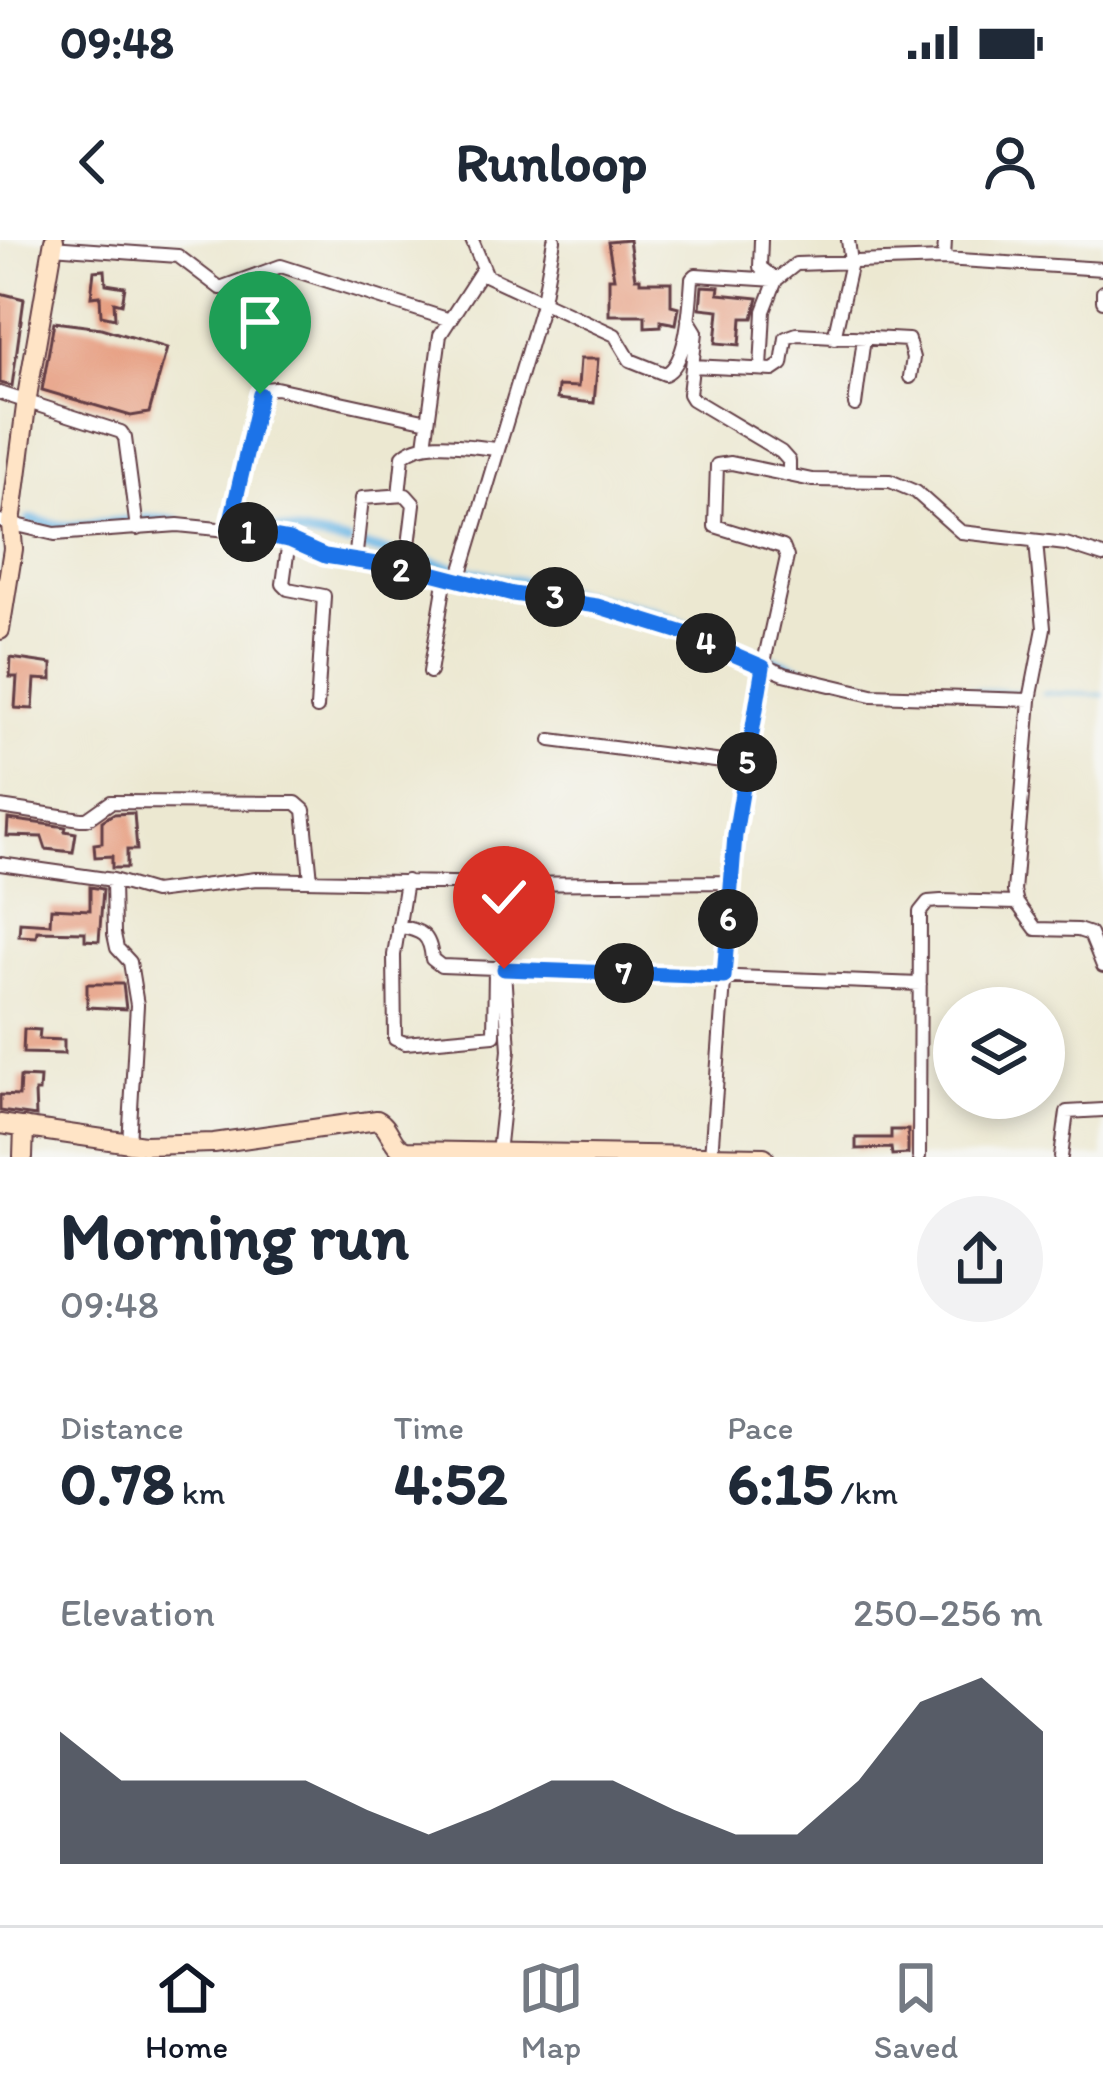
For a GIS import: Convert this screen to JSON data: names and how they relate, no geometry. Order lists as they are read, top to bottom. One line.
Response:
{"page":{"status":"09:48","header":"Runloop","pins":["1","2","3","4","5","6","7"],"heading":["Morning run","09:48"],"stats":[["Distance","0.78 km"],["Time","4:52"],["Pace","6:15 /km"]],"chart":["Elevation","250–256 m"],"tabs":["Home","Map","Saved"]}}
